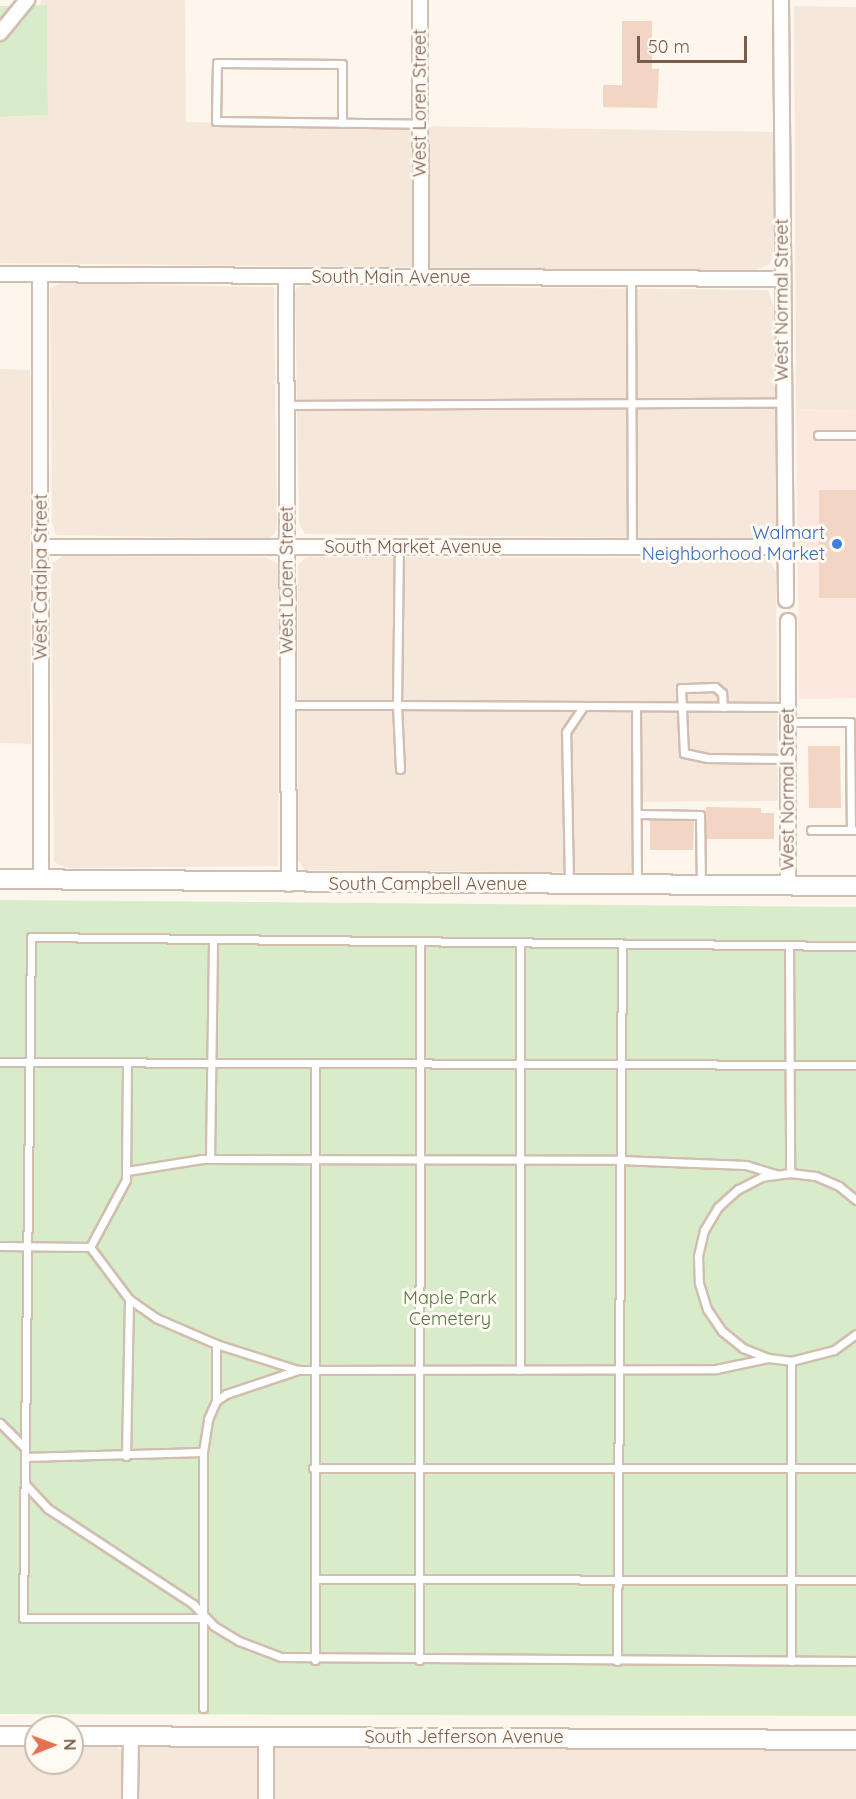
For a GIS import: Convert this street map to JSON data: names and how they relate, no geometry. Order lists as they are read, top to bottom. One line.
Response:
{"streets":{"main road":["South Campbell Avenue","South Jefferson Avenue"],"street":["West Loren Street","South Main Avenue","West Normal Street","South Market Avenue","West Catalpa Street"]},"crossings":[["West Loren Street","South Main Avenue"],["West Loren Street","South Market Avenue"],["West Loren Street","South Campbell Avenue"],["South Main Avenue","West Normal Street"],["South Main Avenue","West Catalpa Street"],["West Normal Street","South Market Avenue"],["West Normal Street","South Campbell Avenue"],["South Market Avenue","West Catalpa Street"],["West Catalpa Street","South Campbell Avenue"]],"parks":["Maple Park Cemetery"],"places":["Walmart Neighborhood Market"],"scale_bar":"50 m","north":"right"}
